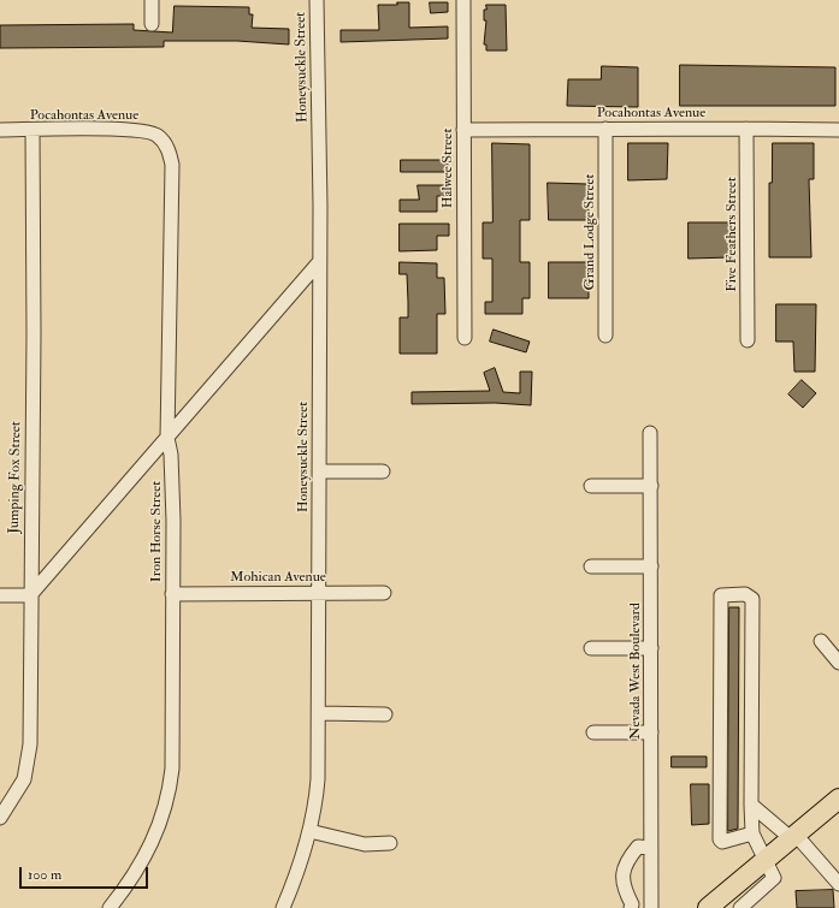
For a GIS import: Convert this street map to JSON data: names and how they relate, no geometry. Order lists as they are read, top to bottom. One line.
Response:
{"streets":{"street":["Honeysuckle Street","Pocahontas Avenue","Halwee Street","Grand Lodge Street","Five Feathers Street","Jumping Fox Street","Iron Horse Street","Mohican Avenue","Nevada West Boulevard"]},"crossings":[["Honeysuckle Street","Mohican Avenue"],["Pocahontas Avenue","Halwee Street"],["Pocahontas Avenue","Grand Lodge Street"],["Pocahontas Avenue","Five Feathers Street"],["Pocahontas Avenue","Jumping Fox Street"],["Pocahontas Avenue","Iron Horse Street"],["Iron Horse Street","Mohican Avenue"]],"scale_bar":"100 m"}
